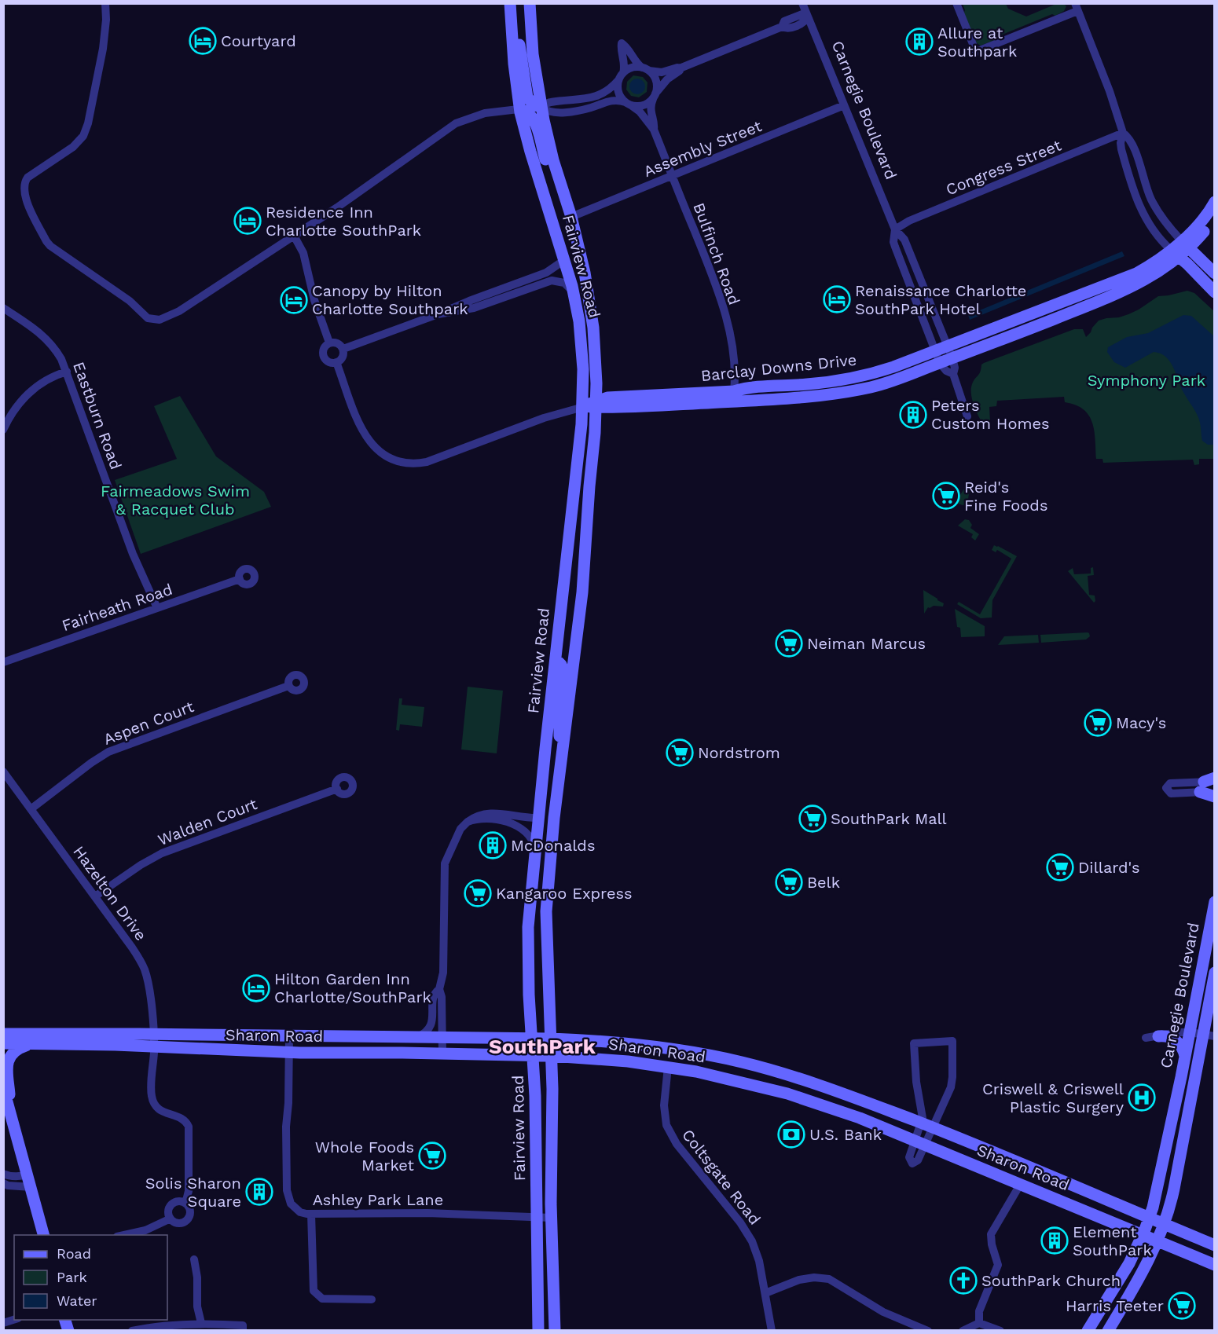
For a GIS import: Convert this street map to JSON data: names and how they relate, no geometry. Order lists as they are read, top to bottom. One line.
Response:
{"streets":{"main road":["Carnegie Boulevard","Fairview Road","Barclay Downs Drive","Sharon Road"],"street":["Assembly Street","Congress Street","Bulfinch Road","Eastburn Road","Fairheath Road","Aspen Court","Walden Court","Hazelton Drive","Coltsgate Road","Ashley Park Lane"]},"crossings":[["Carnegie Boulevard","Assembly Street"],["Carnegie Boulevard","Congress Street"],["Carnegie Boulevard","Barclay Downs Drive"],["Carnegie Boulevard","Sharon Road"],["Assembly Street","Bulfinch Road"],["Assembly Street","Fairview Road"],["Bulfinch Road","Barclay Downs Drive"],["Fairview Road","Barclay Downs Drive"],["Fairview Road","Sharon Road"],["Fairview Road","Ashley Park Lane"],["Eastburn Road","Fairheath Road"],["Aspen Court","Hazelton Drive"],["Walden Court","Hazelton Drive"],["Hazelton Drive","Sharon Road"],["Sharon Road","Coltsgate Road"],["Sharon Road","Ashley Park Lane"]],"districts":["SouthPark"],"parks":["Symphony Park","Fairmeadows Swim & Racquet Club"],"places":{"hotel":["Courtyard","Residence Inn Charlotte SouthPark","Renaissance Charlotte SouthPark Hotel","Canopy by Hilton Charlotte Southpark","Hilton Garden Inn Charlotte/SouthPark"],"building":["Allure at Southpark","Peters Custom Homes","McDonalds","Solis Sharon Square","Element SouthPark"],"supermarket":["Reid's Fine Foods","Neiman Marcus","Macy's","Nordstrom","SouthPark Mall","Dillard's","Belk","Kangaroo Express","Whole Foods Market","Harris Teeter"],"hospital":["Criswell & Criswell Plastic Surgery"],"bank":["U.S. Bank"],"church":["SouthPark Church"]},"legend":["Road","Park","Water"]}
